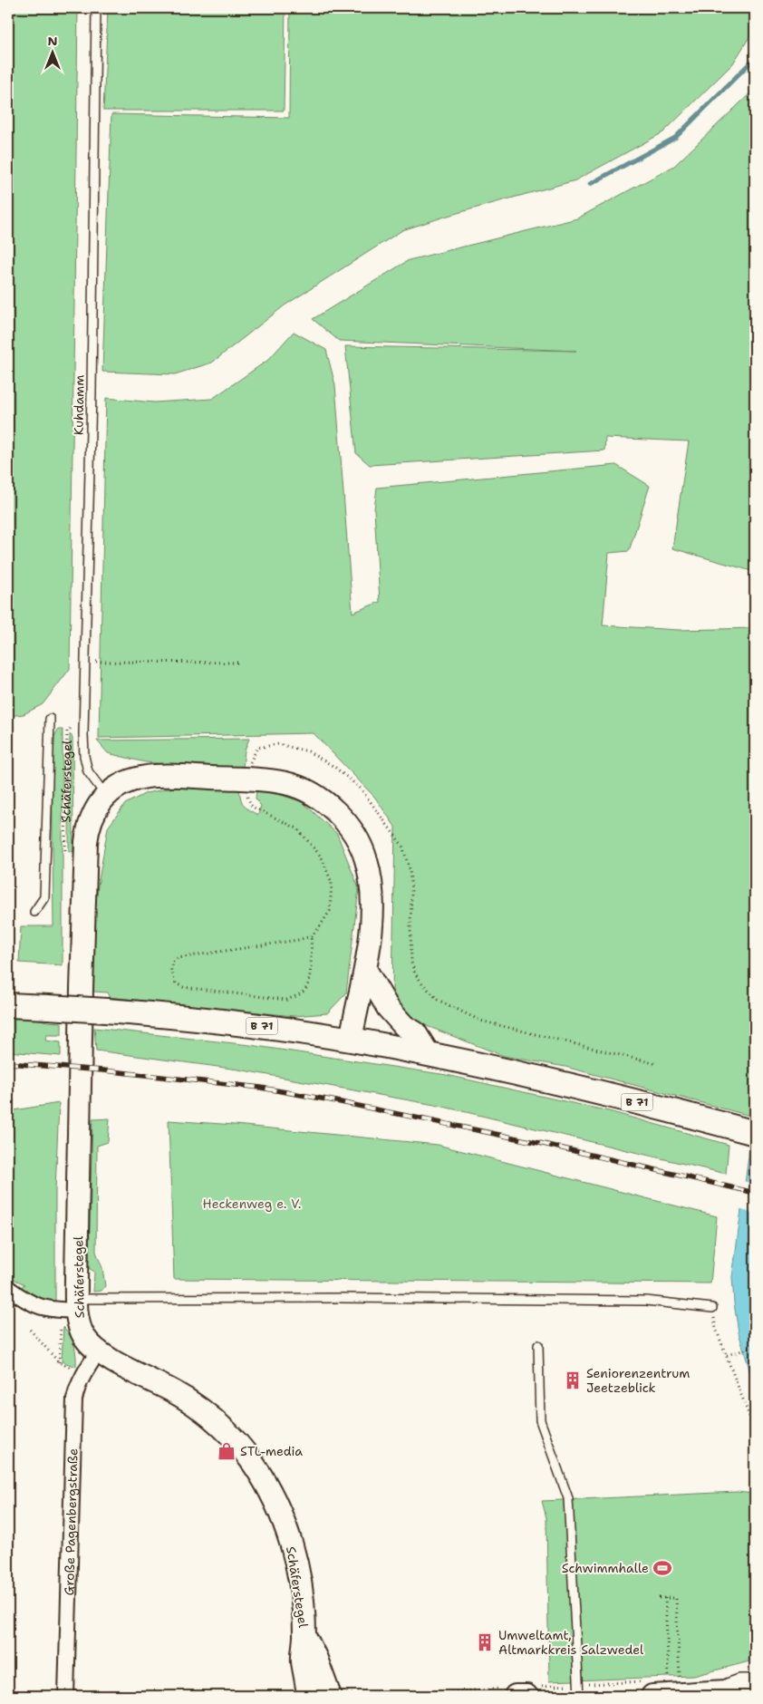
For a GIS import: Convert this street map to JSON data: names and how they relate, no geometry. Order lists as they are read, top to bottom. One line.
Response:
{"streets":{"main road":["Schäferstegel","B 71"],"street":["Große Pagenbergstraße"],"lane":["Kuhdamm"]},"crossings":[["Kuhdamm","Schäferstegel"],["Schäferstegel","Große Pagenbergstraße"]],"parks":["Heckenweg e. V."],"places":{"building":["Seniorenzentrum Jeetzeblick","Umweltamt, Altmarkkreis Salzwedel"],"shop":["STL-media"],"sports":["Schwimmhalle"]},"north":"top"}
